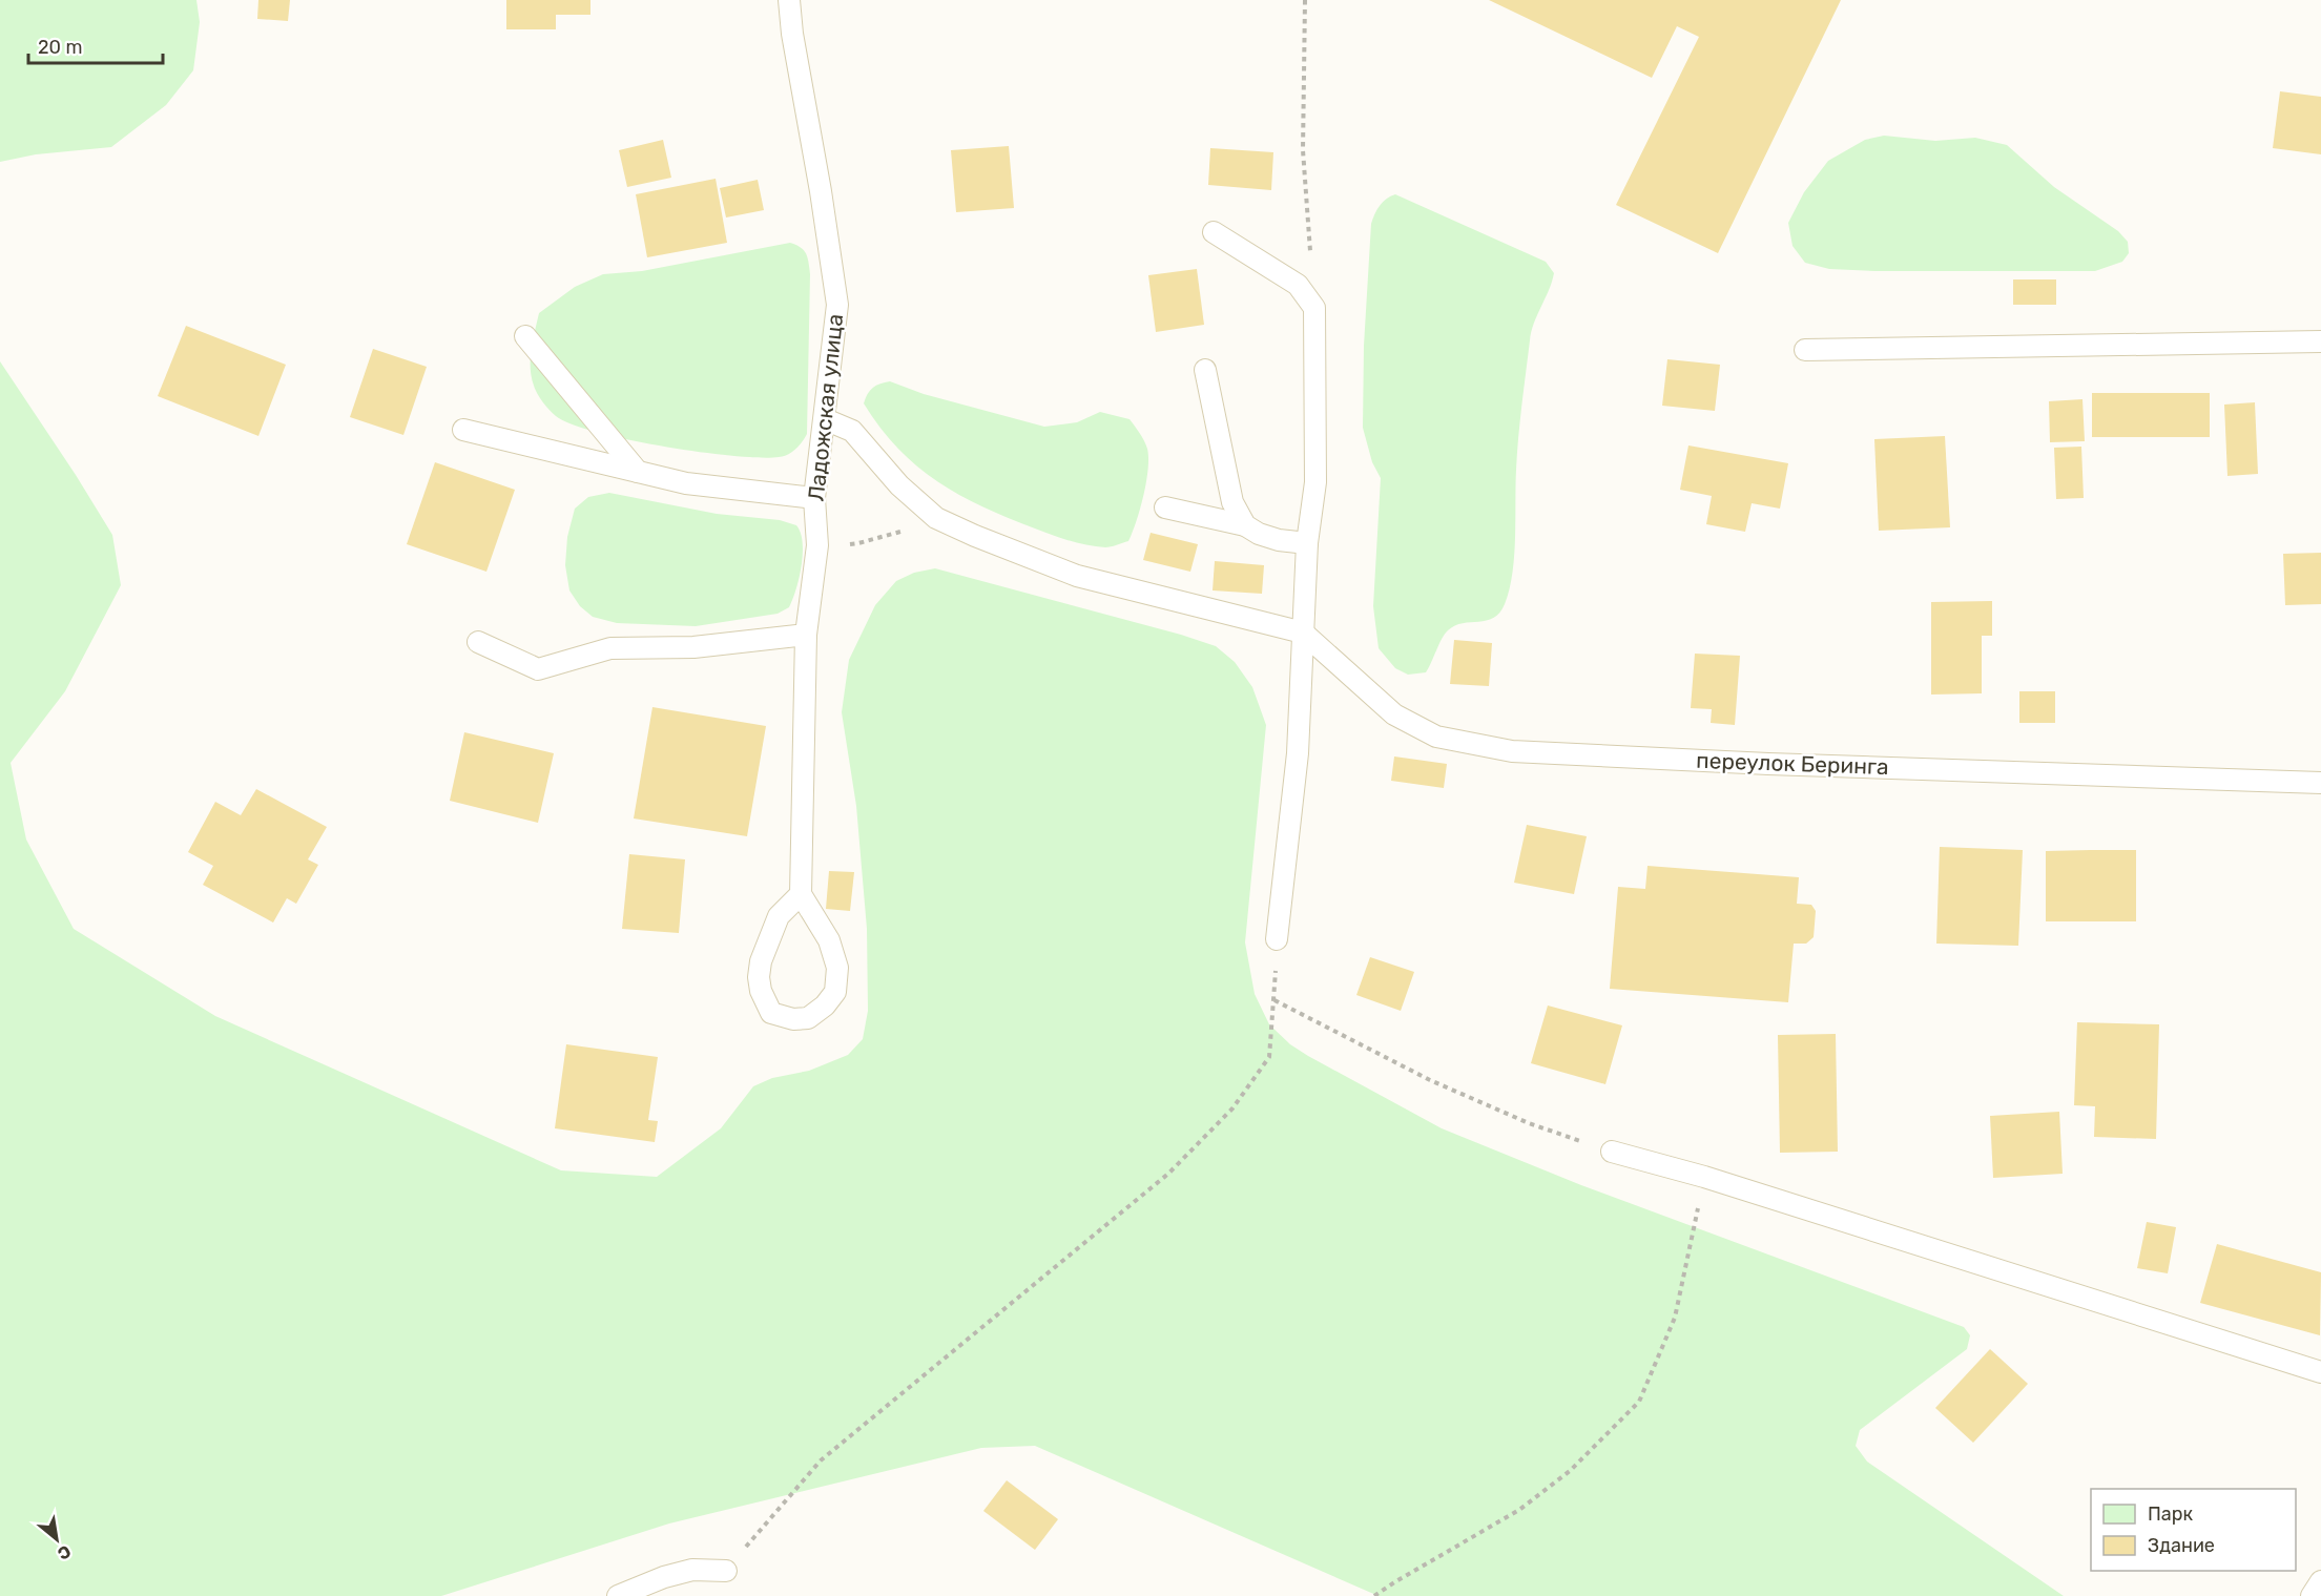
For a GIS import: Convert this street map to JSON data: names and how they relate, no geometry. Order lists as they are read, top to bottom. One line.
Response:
{"streets":{"lane":["Ладожская улица","переулок Беринга"]},"legend":["Парк","Здание"],"scale_bar":"20 m","north":"bottom right"}
